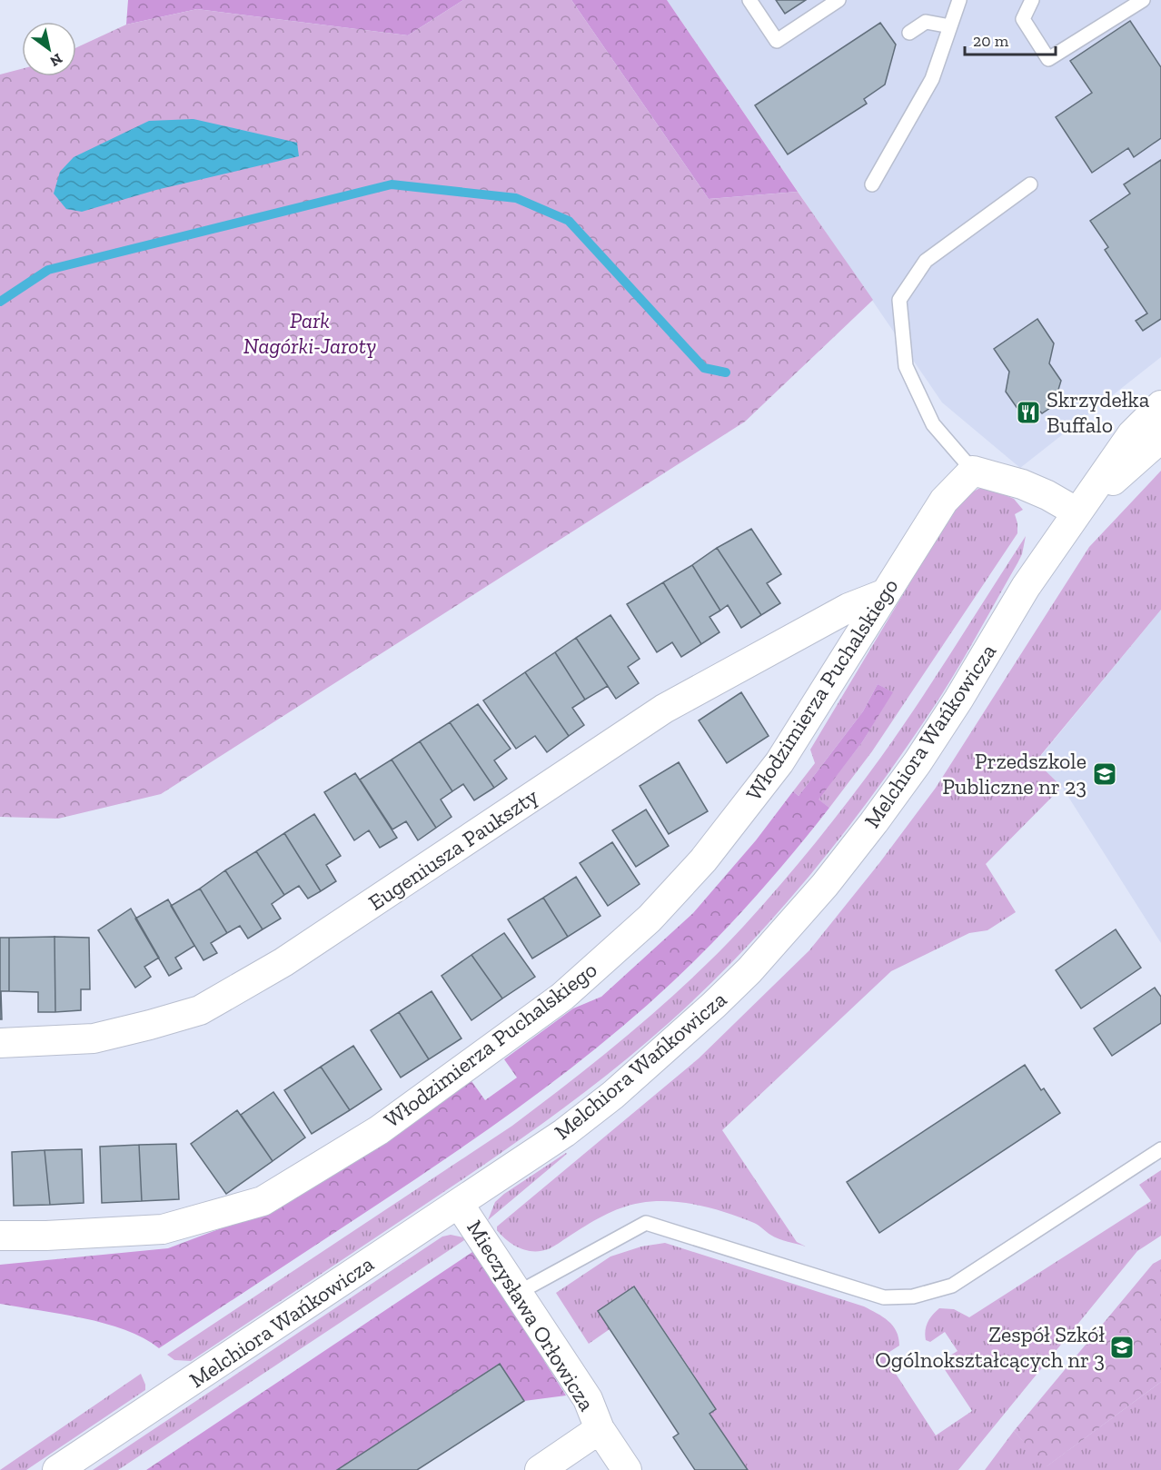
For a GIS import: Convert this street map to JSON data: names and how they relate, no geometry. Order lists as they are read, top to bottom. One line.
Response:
{"streets":{"street":["Włodzimierza Puchalskiego","Melchiora Wańkowicza","Eugeniusza Paukszty","Mieczysława Orłowicza"]},"crossings":[["Włodzimierza Puchalskiego","Eugeniusza Paukszty"],["Melchiora Wańkowicza","Mieczysława Orłowicza"]],"parks":["Park Nagórki-Jaroty"],"places":{"restaurant":["Skrzydełka Buffalo"],"school or university":["Przedszkole Publiczne nr 23","Zespół Szkół Ogólnokształcących nr 3"]},"scale_bar":"20 m","north":"bottom right"}
